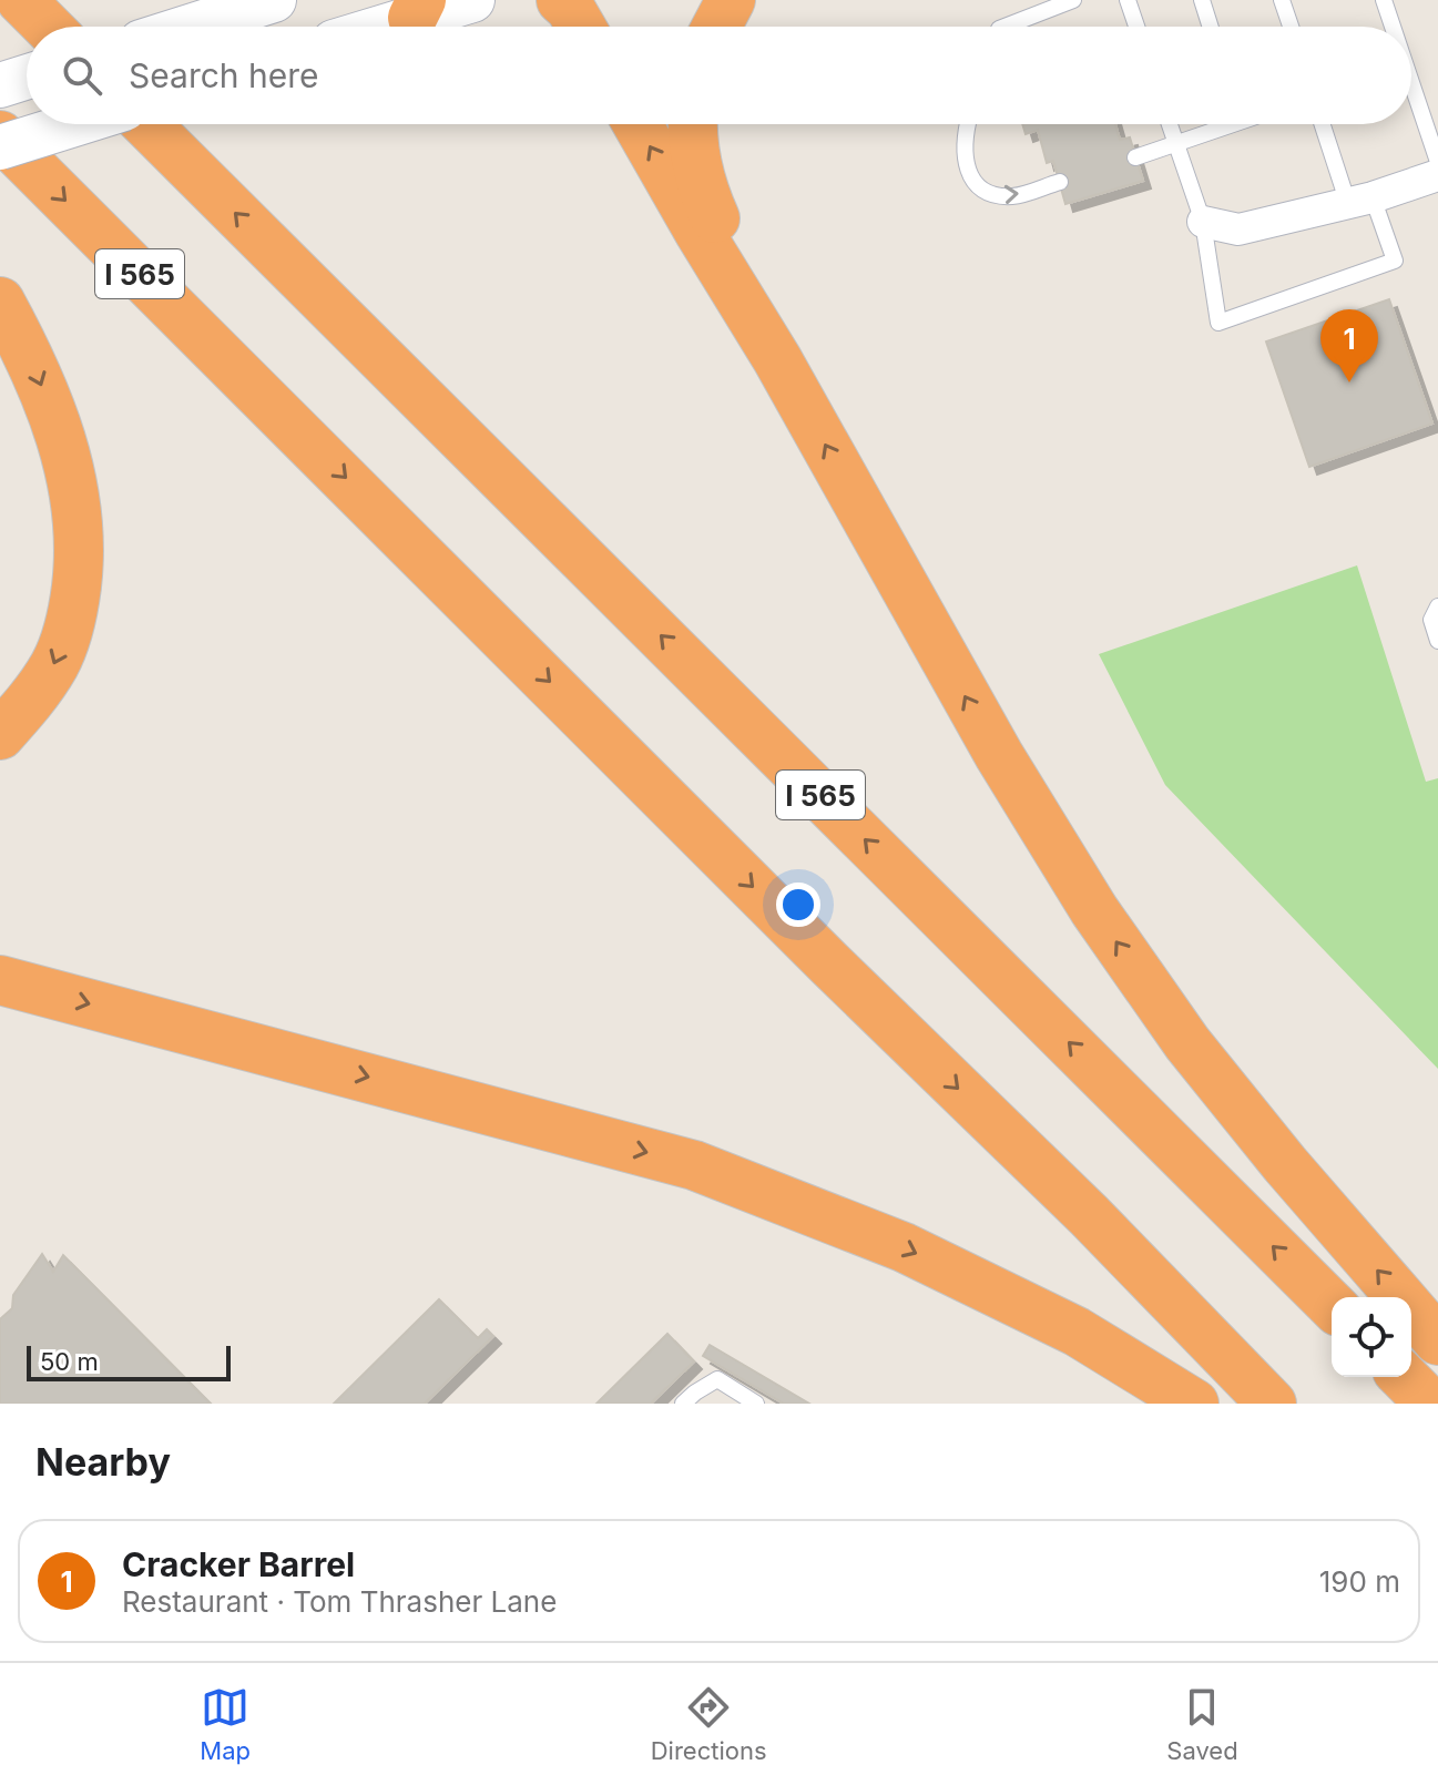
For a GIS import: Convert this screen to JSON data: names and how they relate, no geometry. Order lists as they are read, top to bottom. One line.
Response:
{"streets":{"highway":["I 565"]},"scale_bar":"50 m","page":{"search":"Search here","pins":"1","scale":"50 m","heading":"Nearby","list":[{"mark":"1","name":"Cracker Barrel","note":"Restaurant · Tom Thrasher Lane","value":"190 m"}],"nav":["Map","Directions","Saved"]}}
